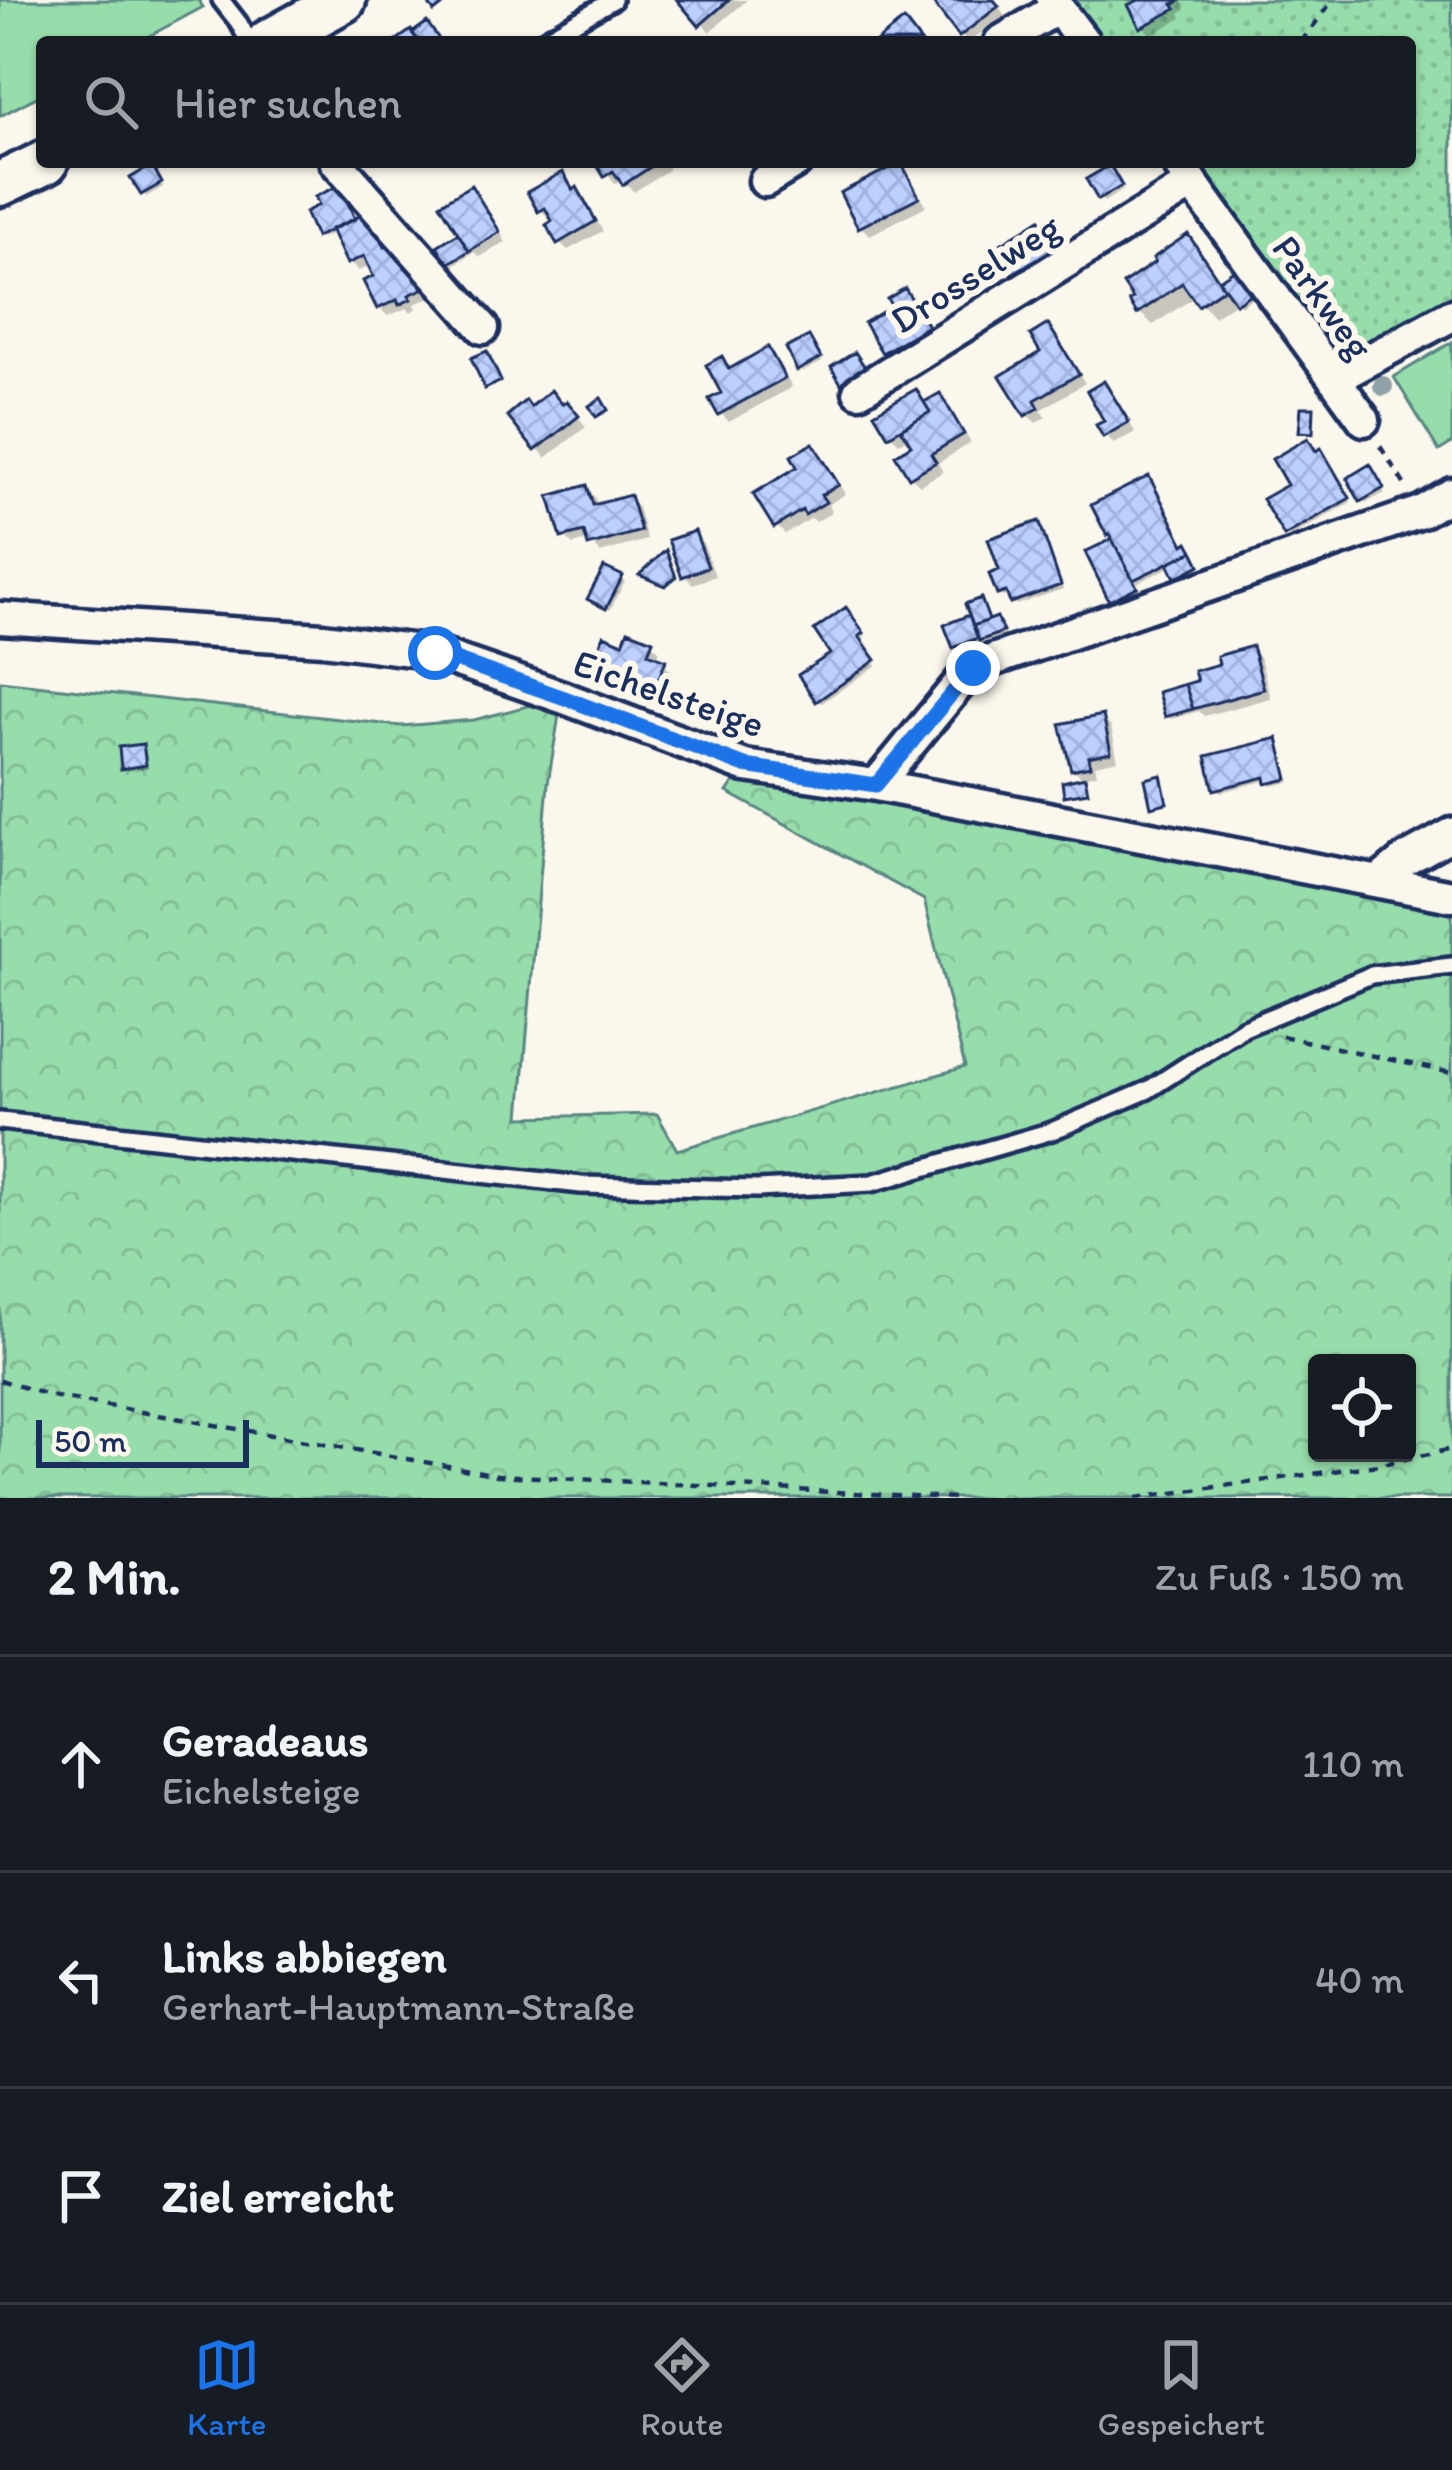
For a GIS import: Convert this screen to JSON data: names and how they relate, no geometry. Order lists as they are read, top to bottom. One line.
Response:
{"streets":{"street":["Drosselweg","Parkweg","Eichelsteige"]},"crossings":[["Drosselweg","Parkweg"]],"scale_bar":"50 m","page":{"search":"Hier suchen","scale":"50 m","heading":["2 Min.","Zu Fuß · 150 m"],"list":[["Geradeaus","Eichelsteige","110 m"],["Links abbiegen","Gerhart-Hauptmann-Straße","40 m"],"Ziel erreicht"],"nav":["Karte","Route","Gespeichert"]}}
